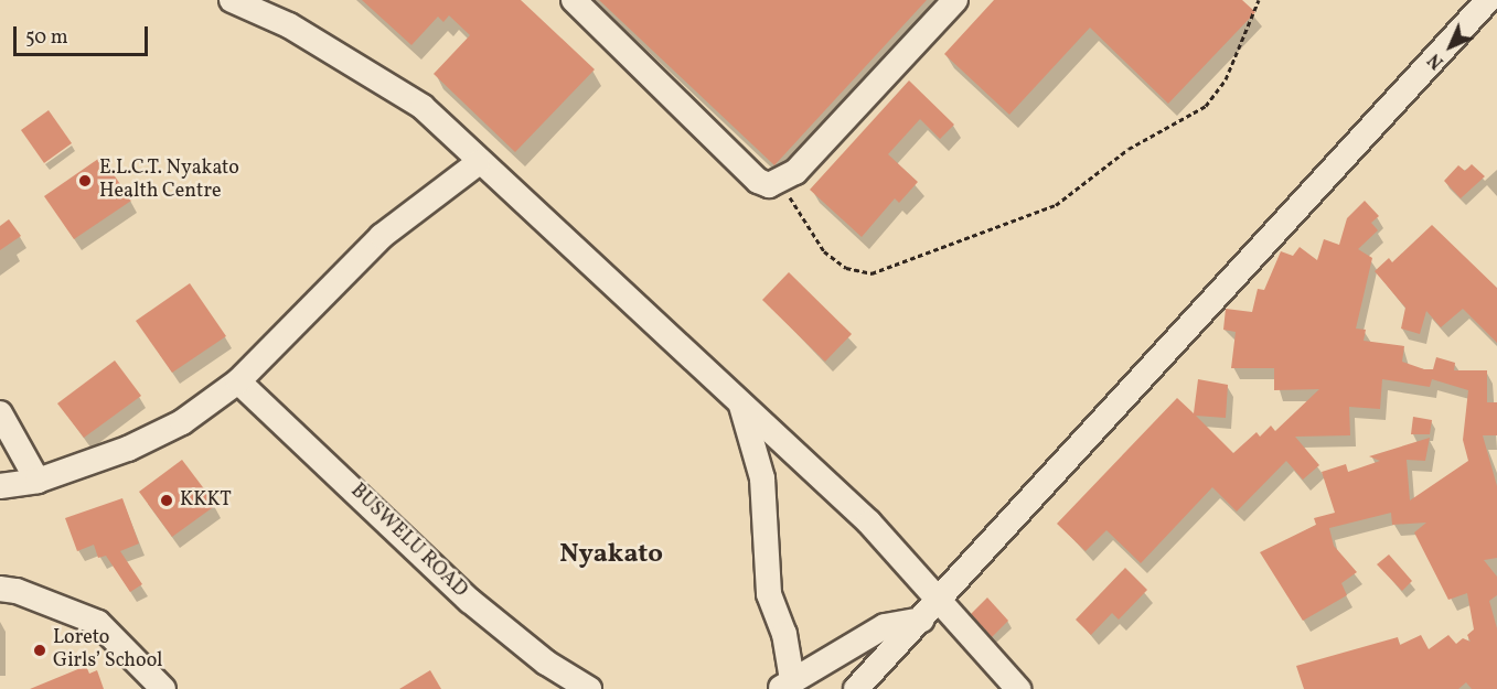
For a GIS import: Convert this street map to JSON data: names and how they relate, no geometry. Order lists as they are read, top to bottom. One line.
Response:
{"streets":{"street":["BUSWELU ROAD"]},"districts":["Nyakato"],"places":["E.L.C.T. Nyakato Health Centre","KKKT","Loreto Girls’ School"],"scale_bar":"50 m","north":"bottom left"}
